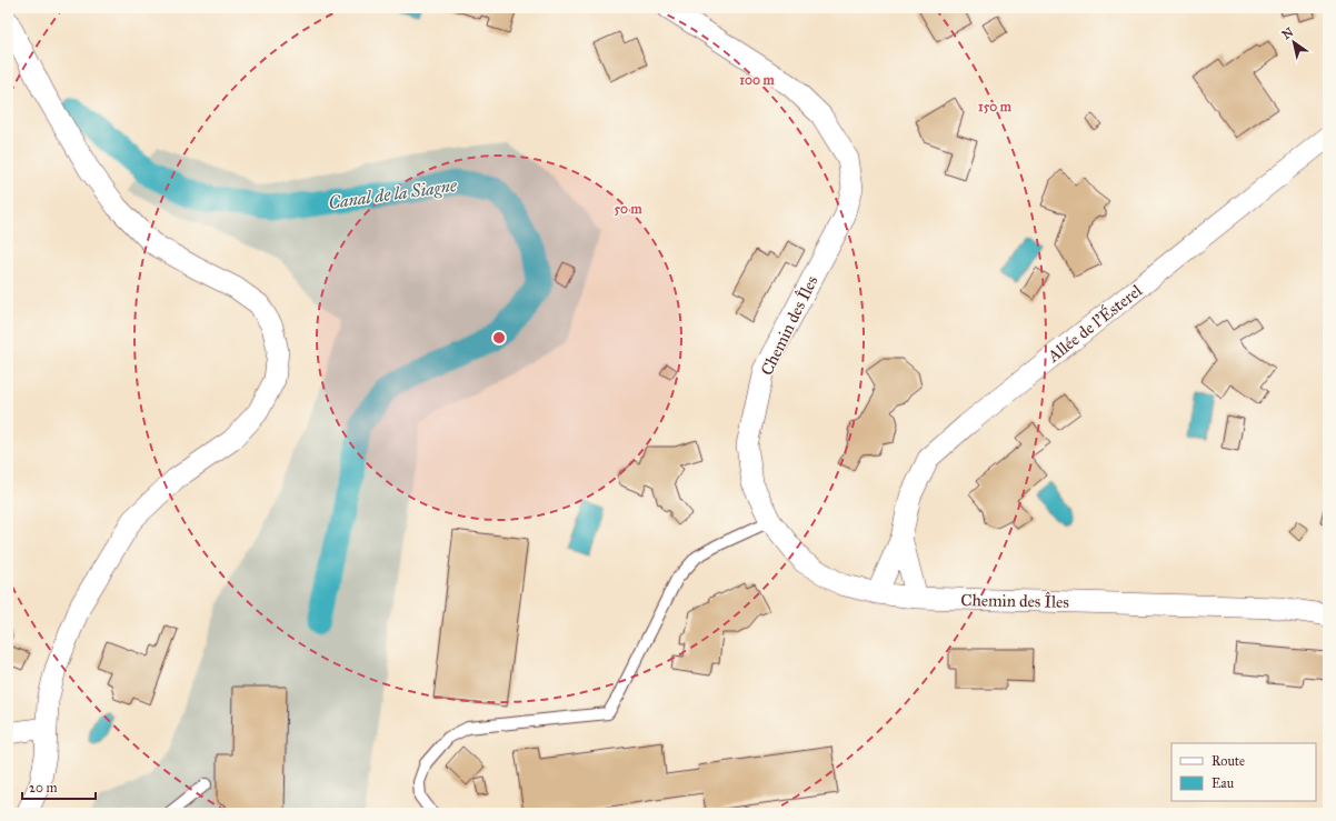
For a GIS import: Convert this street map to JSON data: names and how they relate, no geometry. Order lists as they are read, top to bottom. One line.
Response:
{"streets":{"street":["Allée de l'Ésterel","Chemin des Îles"]},"crossings":[["Allée de l'Ésterel","Chemin des Îles"]],"water":["Canal de la Siagne"],"legend":["Route","Eau"],"scale_bar":"20 m","north":"top left","rings":["100 m","150 m","50 m"]}
